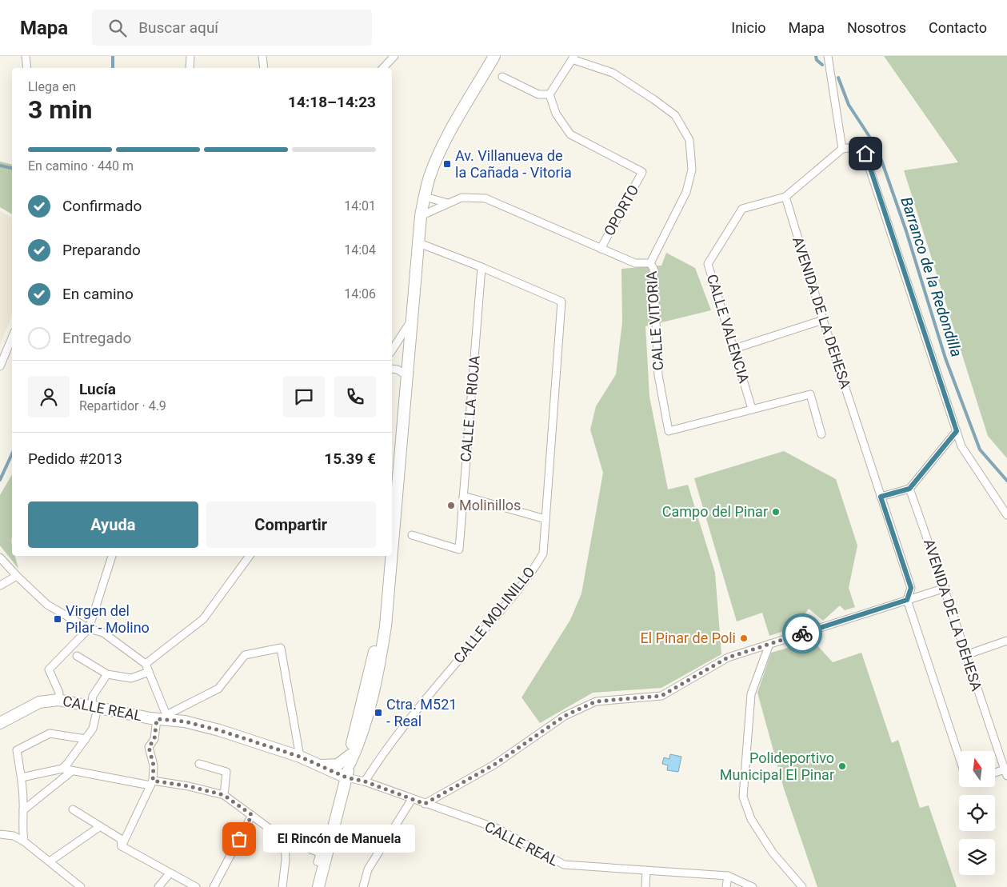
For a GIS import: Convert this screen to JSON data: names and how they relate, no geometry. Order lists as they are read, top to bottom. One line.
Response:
{"streets":{"main road":["CALLE REAL"],"street":["OPORTO","AVENIDA DE LA DEHESA","CALLE VITORIA","CALLE VALENCIA","CALLE LA RIOJA","CALLE MOLINILLO"]},"crossings":[["OPORTO","CALLE VITORIA"],["AVENIDA DE LA DEHESA","CALLE VALENCIA"],["CALLE VITORIA","CALLE VALENCIA"],["CALLE LA RIOJA","CALLE MOLINILLO"],["CALLE MOLINILLO","CALLE REAL"]],"water":["Barranco de la Redondilla"],"places":{"transit":["Av. Villanueva de la Cañada - Vitoria","Virgen del Pilar - Molino","Ctra. M521 - Real"],"other":["Molinillos","Campo del Pinar","El Pinar de Poli","Polideportivo Municipal El Pinar","El Rincón de Manuela"]},"north":"top","page":{"header":"Mapa","search":"Buscar aquí","nav":["Inicio","Mapa","Nosotros","Contacto"],"heading":["3 min","Llega en","14:18–14:23"],"panel":["Lucía","Repartidor · 4.9","Pedido #2013","15.39 €"],"bar":"En camino · 440 m","list":[["Confirmado","14:01"],["Preparando","14:04"],["En camino","14:06"],"Entregado"],"buttons":["Ayuda","Compartir"],"bubble":"El Rincón de Manuela"}}
